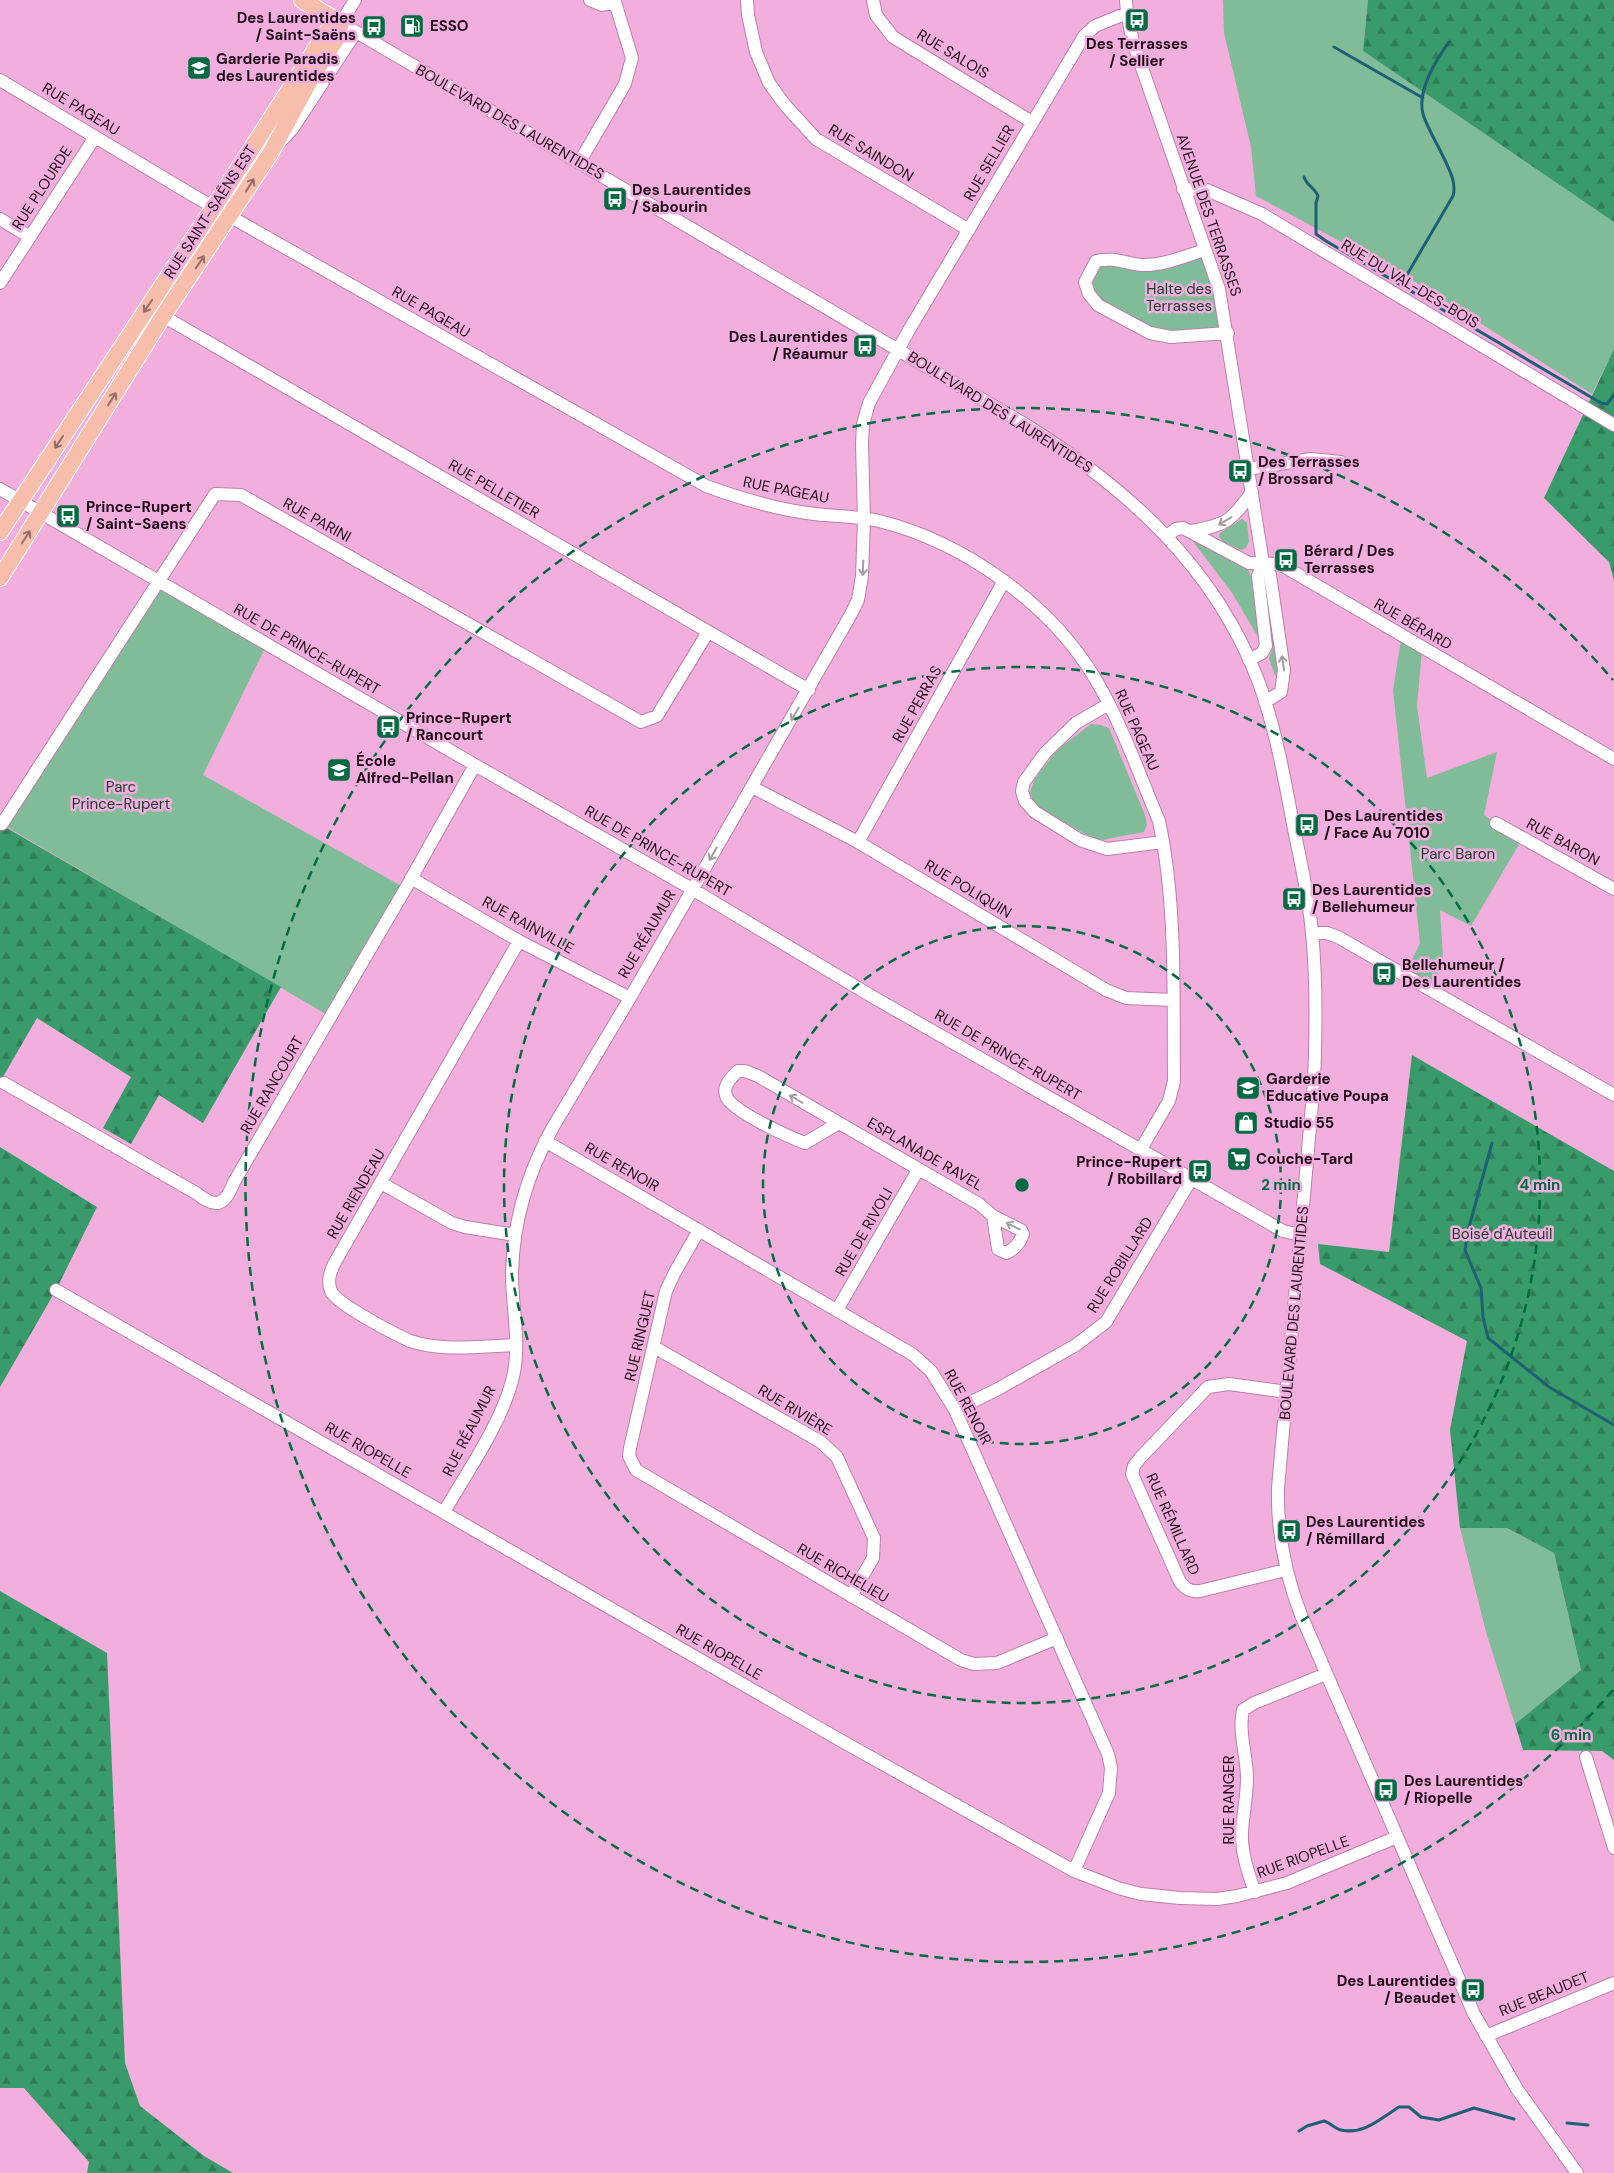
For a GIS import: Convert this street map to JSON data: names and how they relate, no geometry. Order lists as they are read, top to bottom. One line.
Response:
{"streets":{"main road":["BOULEVARD DES LAURENTIDES","RUE SAINT-SAËNS EST"],"street":["RUE SALOIS","RUE PAGEAU","RUE SAINDON","RUE SELLIER","RUE PLOURDE","AVENUE DES TERRASSES","RUE DU VAL-DES-BOIS","RUE PELLETIER","RUE PARINI","RUE BÉRARD","RUE DE PRINCE-RUPERT","RUE PERRAS","RUE BARON","RUE POLIQUIN","RUE RAINVILLE","RUE RÉAUMUR","RUE RANCOURT","ESPLANADE RAVEL","RUE RENOIR","RUE RIENDEAU","RUE DE RIVOLI","RUE ROBILLARD","RUE RINGUET","RUE RIVIÈRE","RUE RIOPELLE","RUE RÉMILLARD","RUE RICHELIEU","RUE RANGER","RUE BEAUDET"]},"crossings":[["RUE SALOIS","RUE SELLIER"],["RUE PAGEAU","RUE PLOURDE"],["RUE PAGEAU","RUE SAINT-SAËNS EST"],["RUE PAGEAU","RUE DE PRINCE-RUPERT"],["RUE PAGEAU","RUE PERRAS"],["RUE PAGEAU","RUE POLIQUIN"],["RUE PAGEAU","RUE RÉAUMUR"],["BOULEVARD DES LAURENTIDES","RUE SELLIER"],["BOULEVARD DES LAURENTIDES","RUE SAINT-SAËNS EST"],["BOULEVARD DES LAURENTIDES","AVENUE DES TERRASSES"],["BOULEVARD DES LAURENTIDES","RUE DE PRINCE-RUPERT"],["BOULEVARD DES LAURENTIDES","RUE RÉAUMUR"],["BOULEVARD DES LAURENTIDES","RUE RIOPELLE"],["BOULEVARD DES LAURENTIDES","RUE RÉMILLARD"],["BOULEVARD DES LAURENTIDES","RUE RANGER"],["BOULEVARD DES LAURENTIDES","RUE BEAUDET"],["RUE SAINDON","RUE SELLIER"],["RUE SELLIER","AVENUE DES TERRASSES"],["RUE SELLIER","RUE RÉAUMUR"],["RUE SAINT-SAËNS EST","RUE PELLETIER"],["RUE SAINT-SAËNS EST","RUE DE PRINCE-RUPERT"],["AVENUE DES TERRASSES","RUE DU VAL-DES-BOIS"],["AVENUE DES TERRASSES","RUE BÉRARD"],["RUE PELLETIER","RUE PARINI"],["RUE PELLETIER","RUE RÉAUMUR"],["RUE PARINI","RUE DE PRINCE-RUPERT"],["RUE DE PRINCE-RUPERT","RUE RÉAUMUR"],["RUE DE PRINCE-RUPERT","RUE RANCOURT"],["RUE DE PRINCE-RUPERT","RUE ROBILLARD"],["RUE PERRAS","RUE POLIQUIN"],["RUE POLIQUIN","RUE RÉAUMUR"],["RUE RAINVILLE","RUE RÉAUMUR"],["RUE RAINVILLE","RUE RANCOURT"],["RUE RAINVILLE","RUE RIENDEAU"],["RUE RÉAUMUR","RUE RENOIR"],["RUE RÉAUMUR","RUE RIENDEAU"],["RUE RÉAUMUR","RUE RIOPELLE"],["ESPLANADE RAVEL","RUE DE RIVOLI"],["RUE RENOIR","RUE DE RIVOLI"],["RUE RENOIR","RUE ROBILLARD"],["RUE RENOIR","RUE RINGUET"],["RUE RENOIR","RUE RIOPELLE"],["RUE RENOIR","RUE RICHELIEU"],["RUE RINGUET","RUE RIVIÈRE"],["RUE RINGUET","RUE RICHELIEU"],["RUE RIVIÈRE","RUE RICHELIEU"],["RUE RIOPELLE","RUE RANGER"]],"parks":["Halte des Terrasses","Parc Prince-Rupert","Parc Baron","Boisé d'Auteuil"],"places":{"bus stop":["Des Terrasses / Sellier","Des Laurentides / Saint-Saëns","Des Laurentides / Sabourin","Des Laurentides / Réaumur","Des Terrasses / Brossard","Prince-Rupert / Saint-Saens","Bérard / Des Terrasses","Prince-Rupert / Rancourt","Des Laurentides / Face Au 7010","Des Laurentides / Bellehumeur","Bellehumeur / Des Laurentides","Prince-Rupert / Robillard","Des Laurentides / Rémillard","Des Laurentides / Riopelle","Des Laurentides / Beaudet"],"fuel station":["ESSO"],"school or university":["Garderie Paradis des Laurentides","École Alfred-Pellan","Garderie Educative Poupa"],"shop":["Studio 55"],"supermarket":["Couche-Tard"]},"rings":["2 min","4 min","6 min"]}
